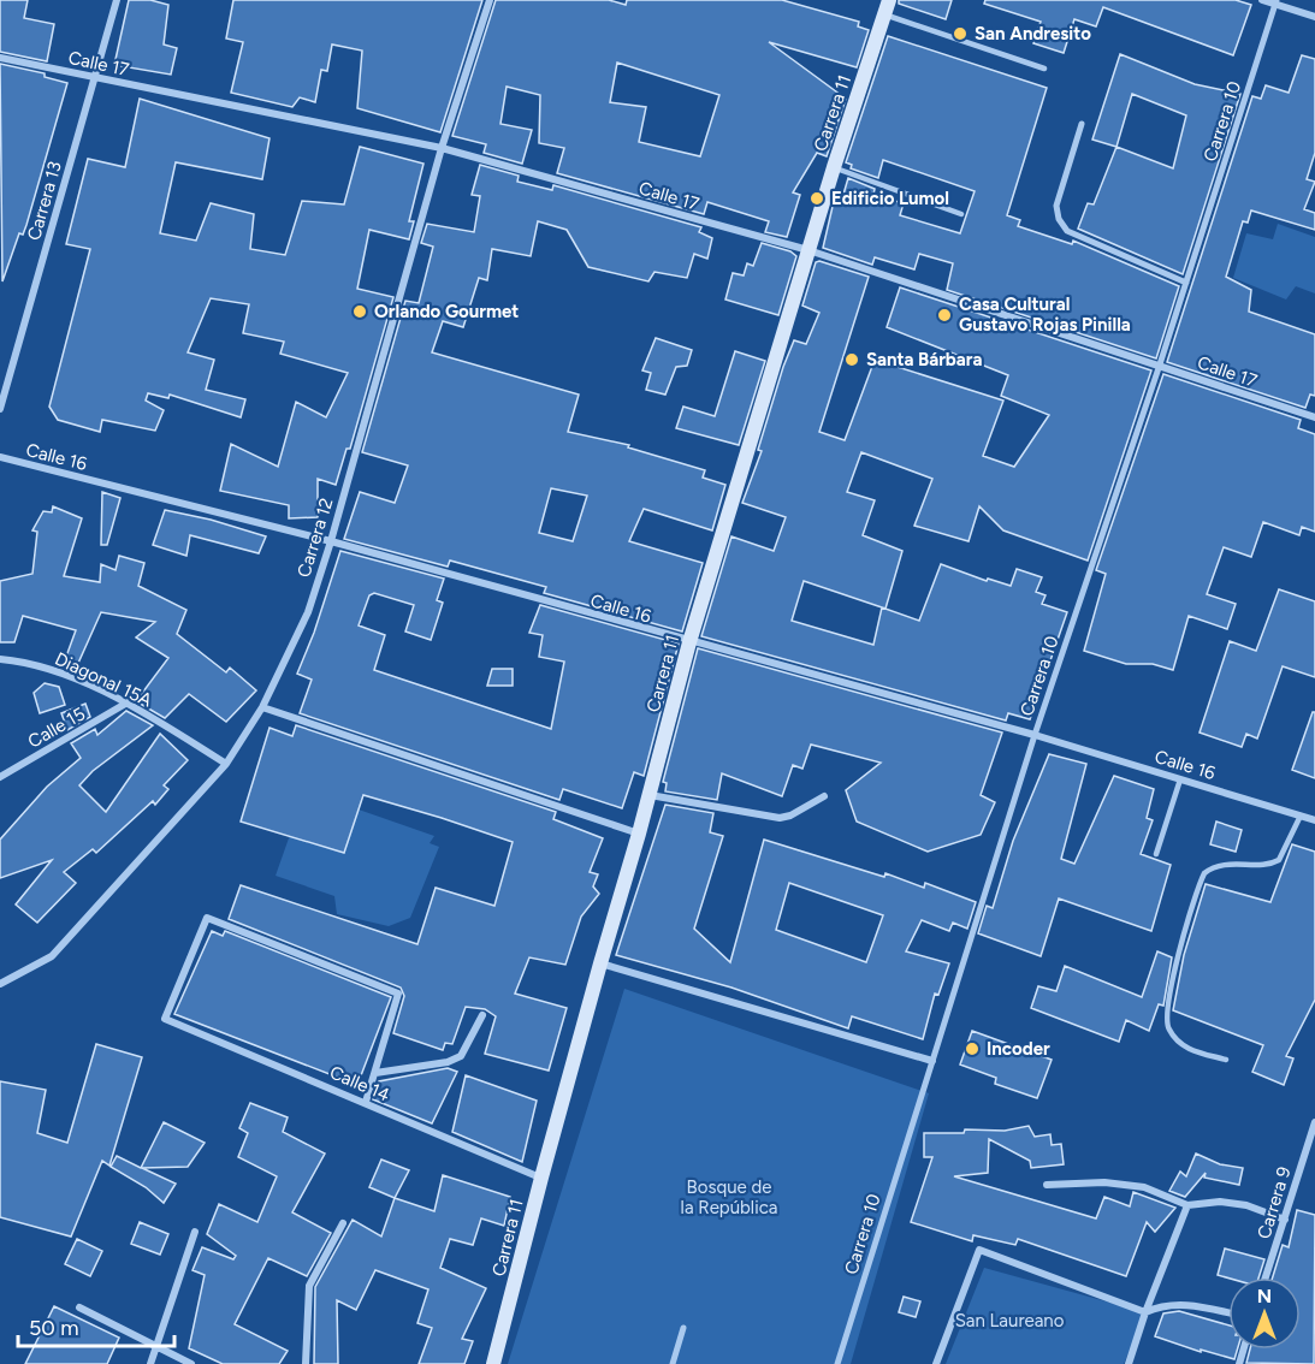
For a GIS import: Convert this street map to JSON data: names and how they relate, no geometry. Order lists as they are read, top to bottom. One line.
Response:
{"streets":{"main road":["Carrera 11"],"street":["Calle 17","Carrera 10","Carrera 13","Calle 16","Carrera 12","Diagonal 15A","Calle 15","Calle 14","Carrera 9"]},"crossings":[["Calle 17","Carrera 11"],["Calle 17","Carrera 10"],["Calle 17","Carrera 13"],["Calle 17","Carrera 12"],["Carrera 11","Calle 16"],["Carrera 11","Calle 14"],["Carrera 10","Calle 16"],["Calle 16","Carrera 12"],["Carrera 12","Diagonal 15A"],["Diagonal 15A","Calle 15"]],"parks":["Bosque de la República","San Laureano"],"places":["San Andresito","Edificio Lumol","Orlando Gourmet","Casa Cultural Gustavo Rojas Pinilla","Santa Bárbara","Incoder"],"scale_bar":"50 m","north":"top"}
